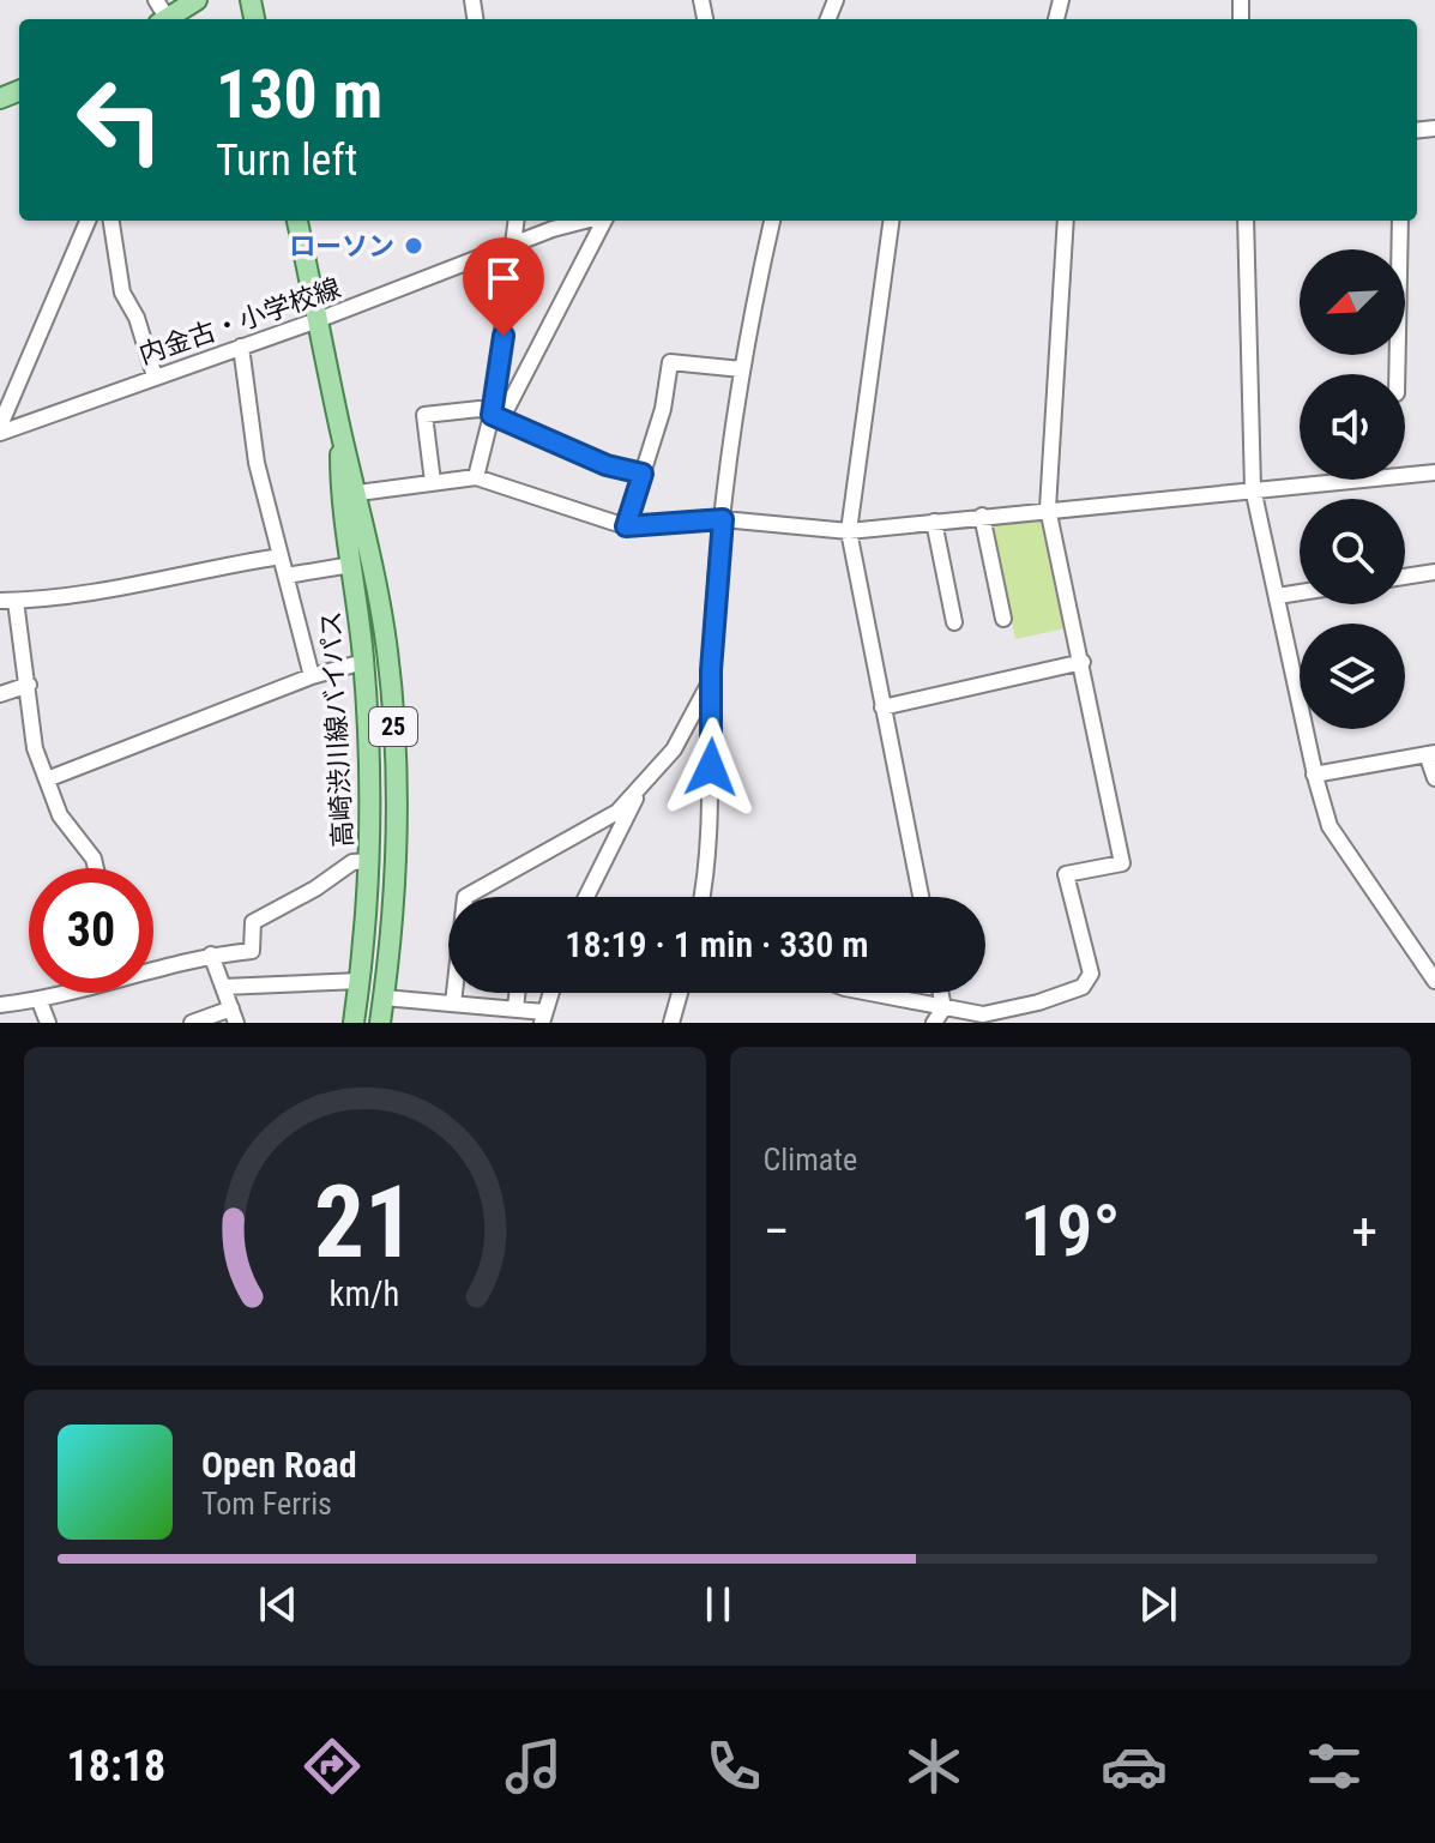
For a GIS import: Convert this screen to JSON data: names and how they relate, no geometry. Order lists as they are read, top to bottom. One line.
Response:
{"streets":{"main road":["25","高崎渋川線バイパス"],"street":["内金古・小学校線"]},"crossings":[["内金古・小学校線","高崎渋川線バイパス"]],"places":["ローソン"],"north":"bottom left","page":{"turn":["130 m","Turn left"],"limit":"30","trip":"18:19 · 1 min · 330 m","tile":"Climate","heat":["−","19°","+"],"song":["Open Road","Tom Ferris"],"tabs":"18:18","gauge":["21","km/h"]}}
